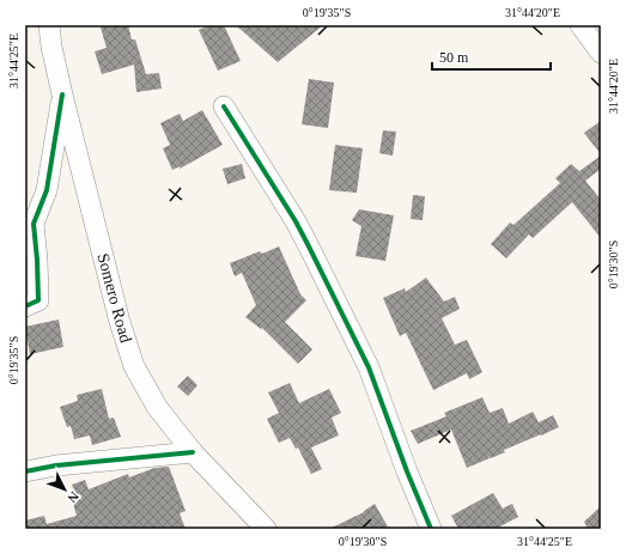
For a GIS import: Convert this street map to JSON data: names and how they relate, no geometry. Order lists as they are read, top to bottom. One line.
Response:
{"streets":{"street":["Somero Road"]},"scale_bar":"50 m","north":"bottom right","coordinates":["0°19'35\"S","31°44'20\"E","31°44'25\"E","0°19'30\"S"]}
